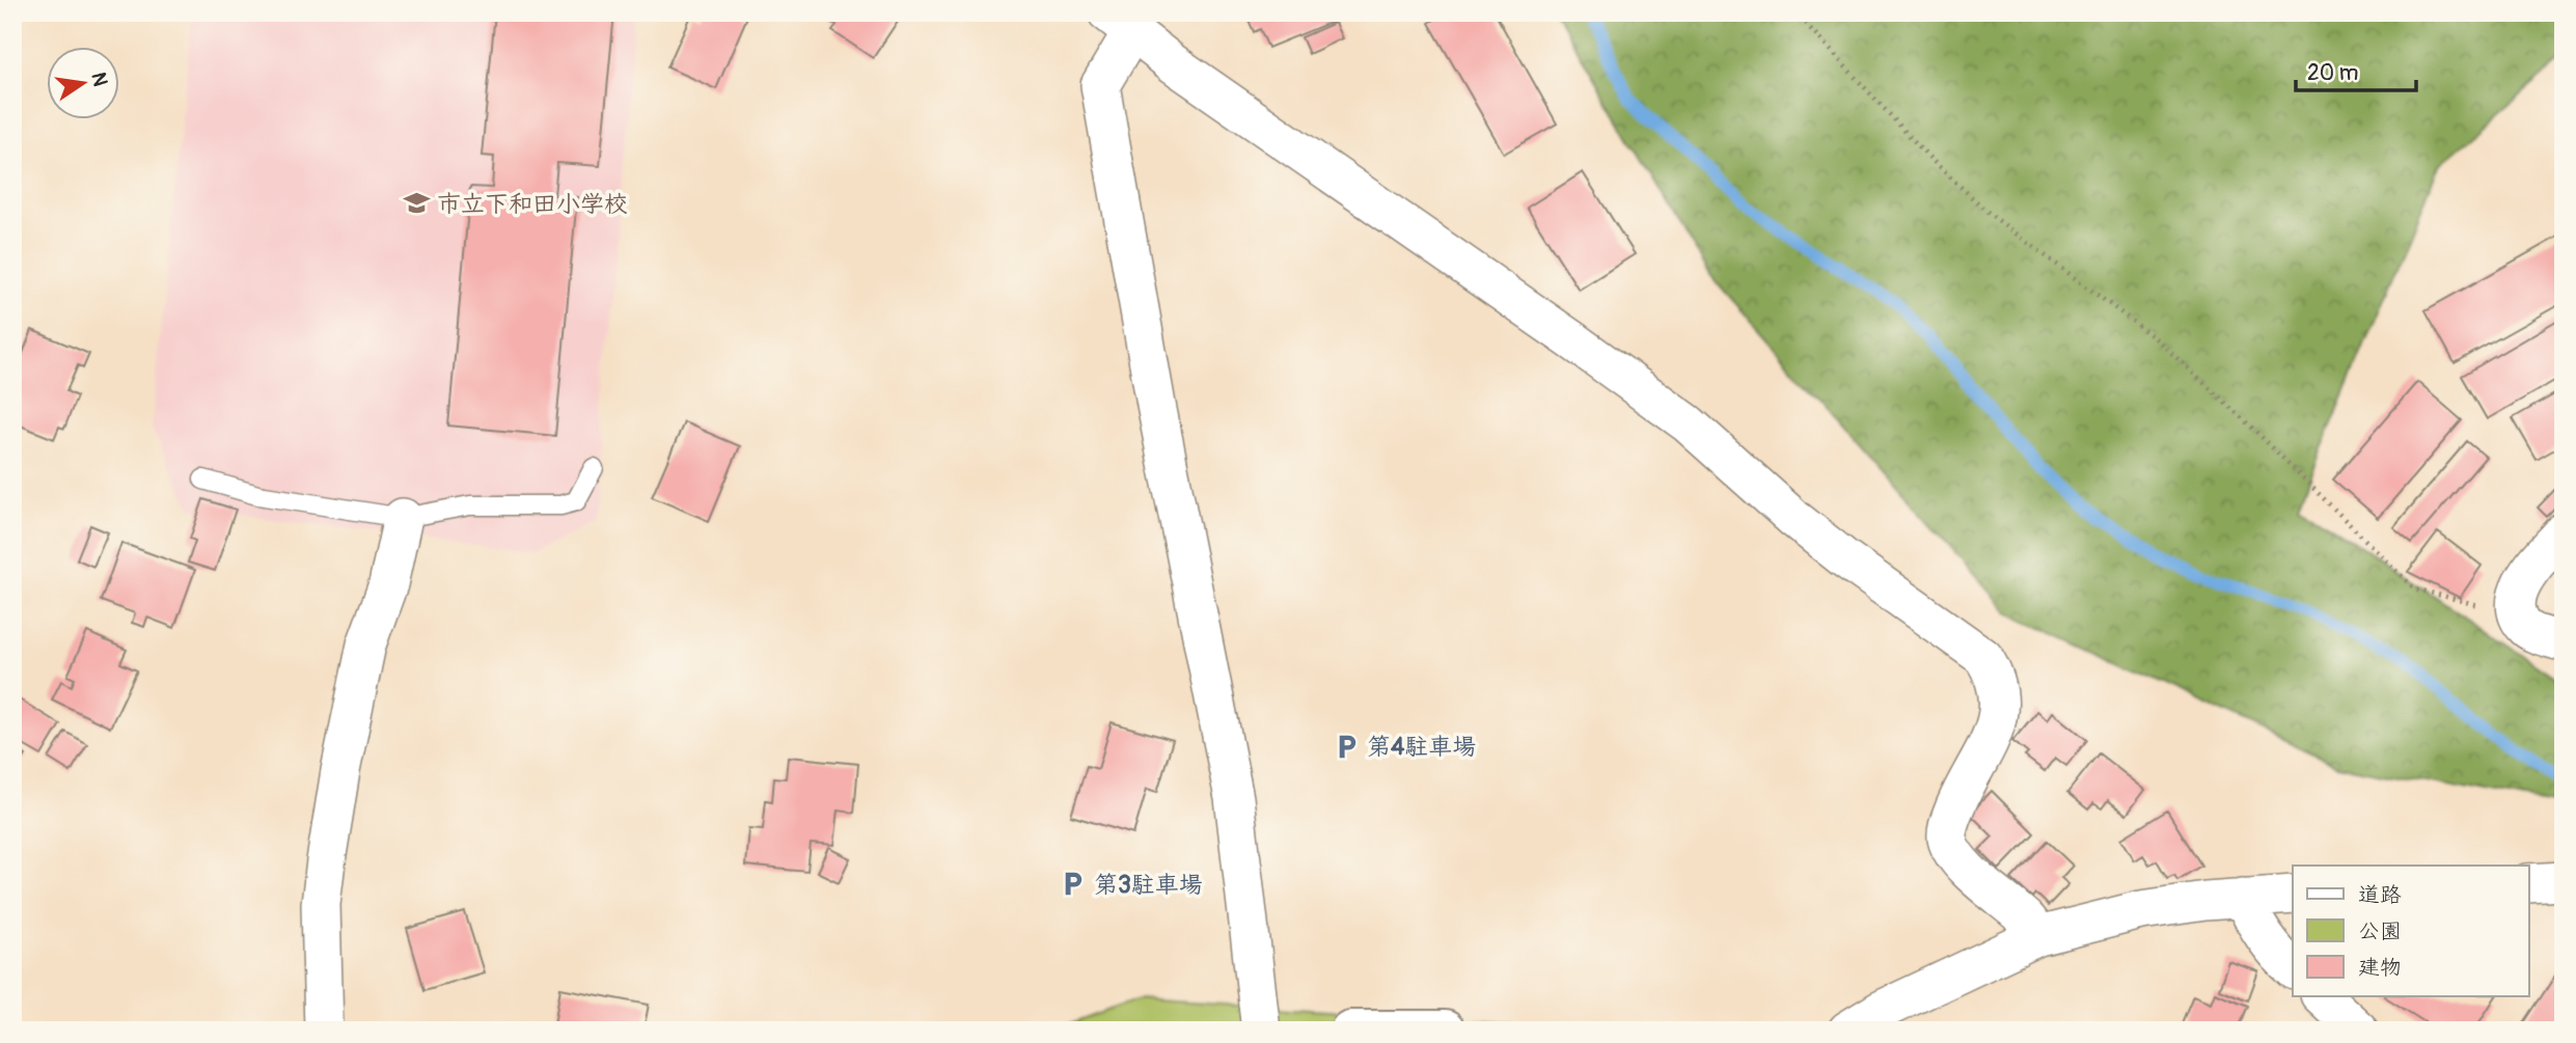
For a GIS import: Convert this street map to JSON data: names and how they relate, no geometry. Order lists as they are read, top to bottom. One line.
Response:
{"places":{"school or university":["市立下和田小学校"],"parking":["第4駐車場","第3駐車場"]},"legend":["道路","公園","建物"],"scale_bar":"20 m","north":"right"}
